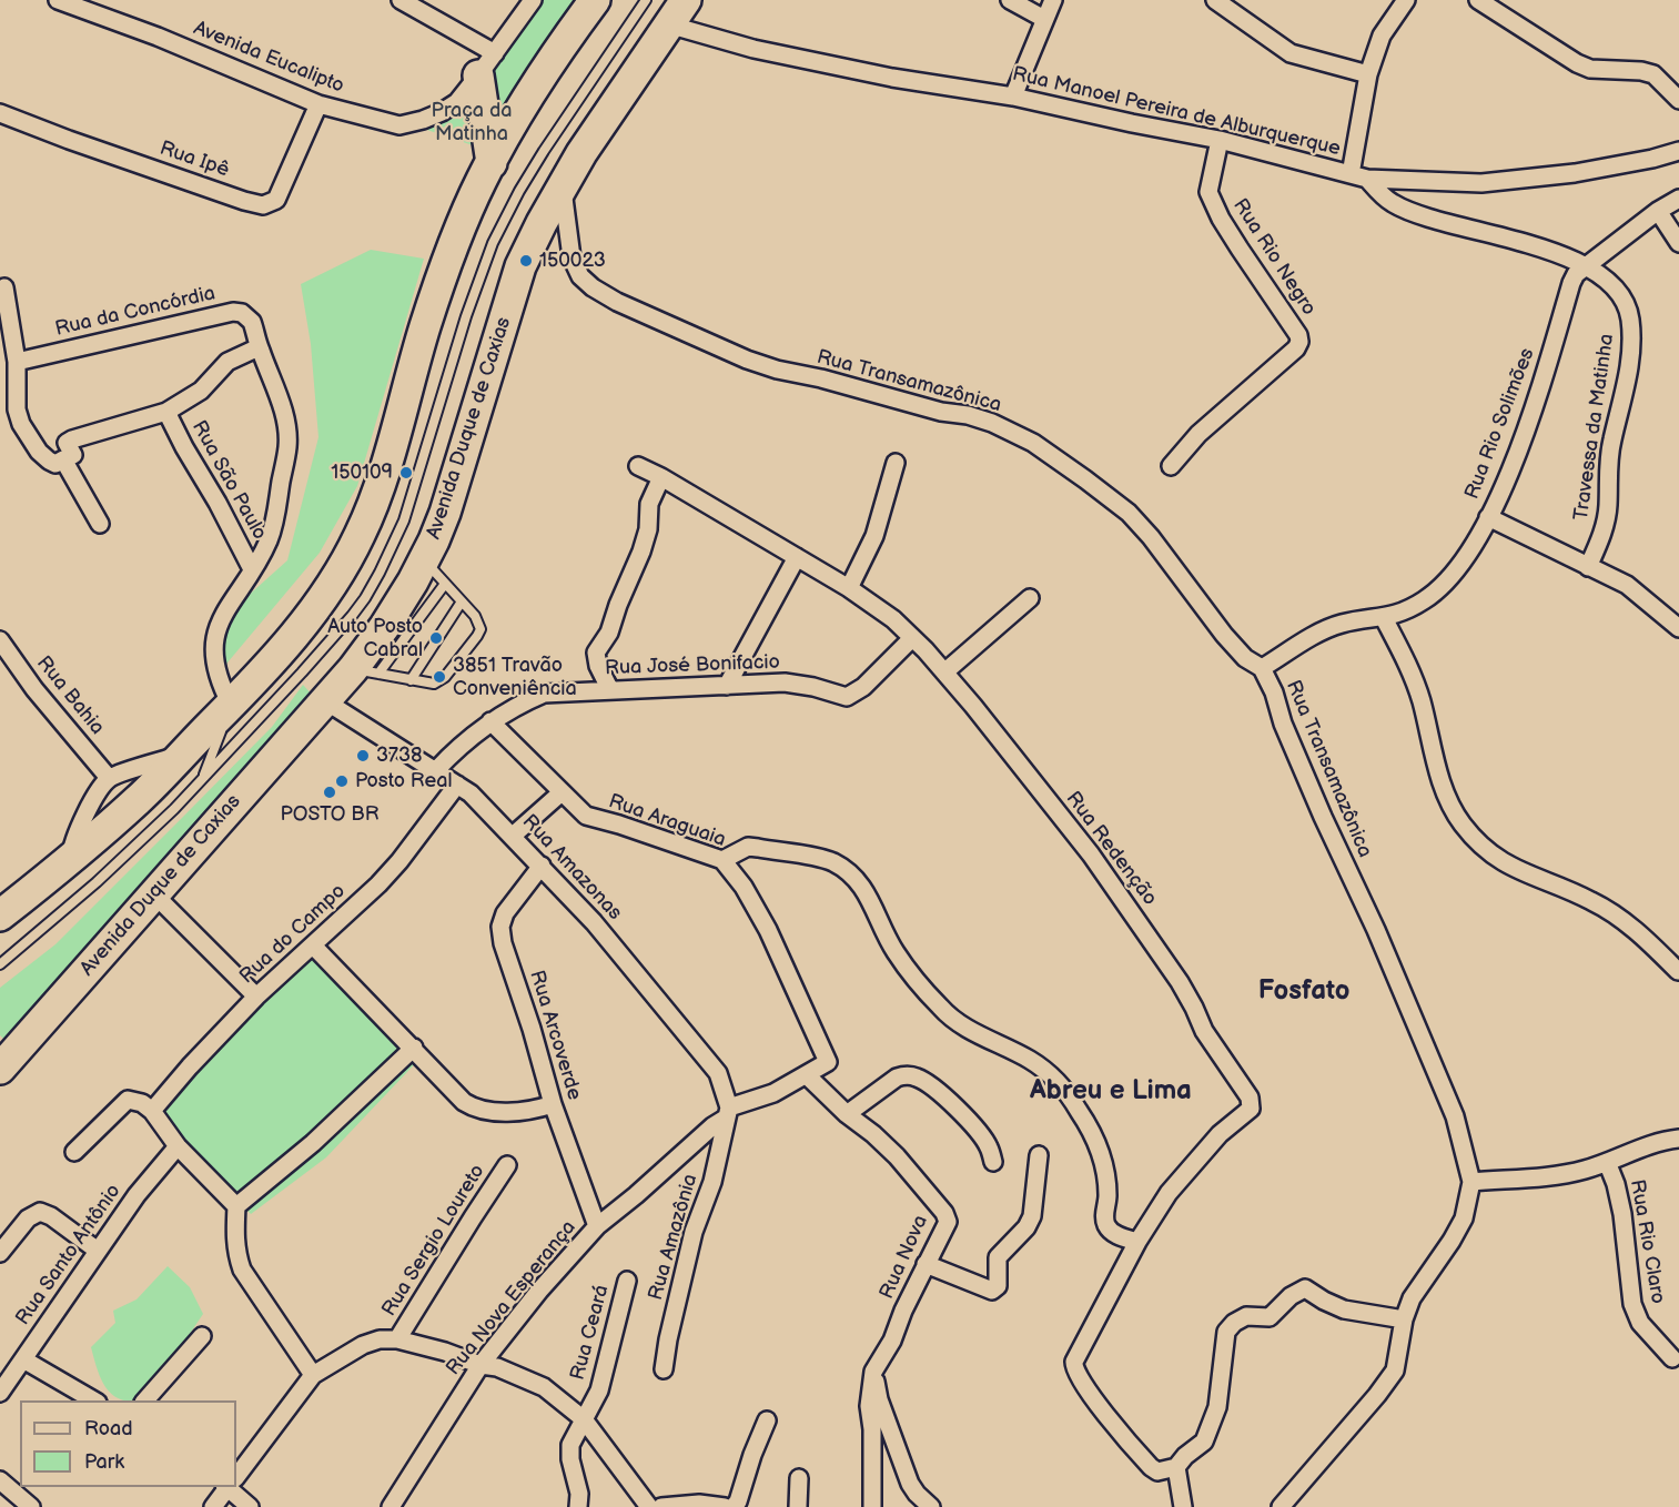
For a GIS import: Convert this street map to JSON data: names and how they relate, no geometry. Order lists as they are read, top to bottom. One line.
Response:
{"streets":{"highway":["Avenida Duque de Caxias"],"street":["Avenida Eucalipto","Rua Manoel Pereira de Alburquerque","Rua Ipê","Rua Rio Negro","Rua da Concórdia","Rua Transamazônica","Rua Rio Solimões","Travessa da Matinha","Rua São Paulo","Rua José Bonifacio","Rua Bahia","Rua Araguaia","Rua Redenção","Rua Amazonas","Rua do Campo","Rua Arcoverde","Rua Amazônia","Rua Sergio Loureto","Rua Rio Claro","Rua Santo Antônio","Rua Nova","Rua Nova Esperança","Rua Ceará"]},"crossings":[["Avenida Eucalipto","Rua Ipê"],["Rua Manoel Pereira de Alburquerque","Rua Rio Negro"],["Rua Manoel Pereira de Alburquerque","Travessa da Matinha"],["Rua Manoel Pereira de Alburquerque","Avenida Duque de Caxias"],["Rua da Concórdia","Rua São Paulo"],["Rua Transamazônica","Rua Rio Solimões"],["Rua Transamazônica","Avenida Duque de Caxias"],["Rua Rio Solimões","Travessa da Matinha"],["Avenida Duque de Caxias","Rua Amazonas"],["Rua José Bonifacio","Rua Araguaia"],["Rua José Bonifacio","Rua Redenção"],["Rua José Bonifacio","Rua Amazonas"],["Rua Araguaia","Rua Nova Esperança"],["Rua Amazonas","Rua do Campo"],["Rua Amazonas","Rua Arcoverde"],["Rua Amazonas","Rua Amazônia"],["Rua Amazonas","Rua Nova Esperança"],["Rua Arcoverde","Rua Nova Esperança"],["Rua Amazônia","Rua Nova Esperança"],["Rua Nova","Rua Nova Esperança"]],"districts":["Fosfato","Abreu e Lima"],"parks":["Praça da Matinha"],"places":["150023","150109","Auto Posto Cabral","3851 Travão Conveniência","3738","Posto Real","POSTO BR"],"legend":["Road","Park"]}
